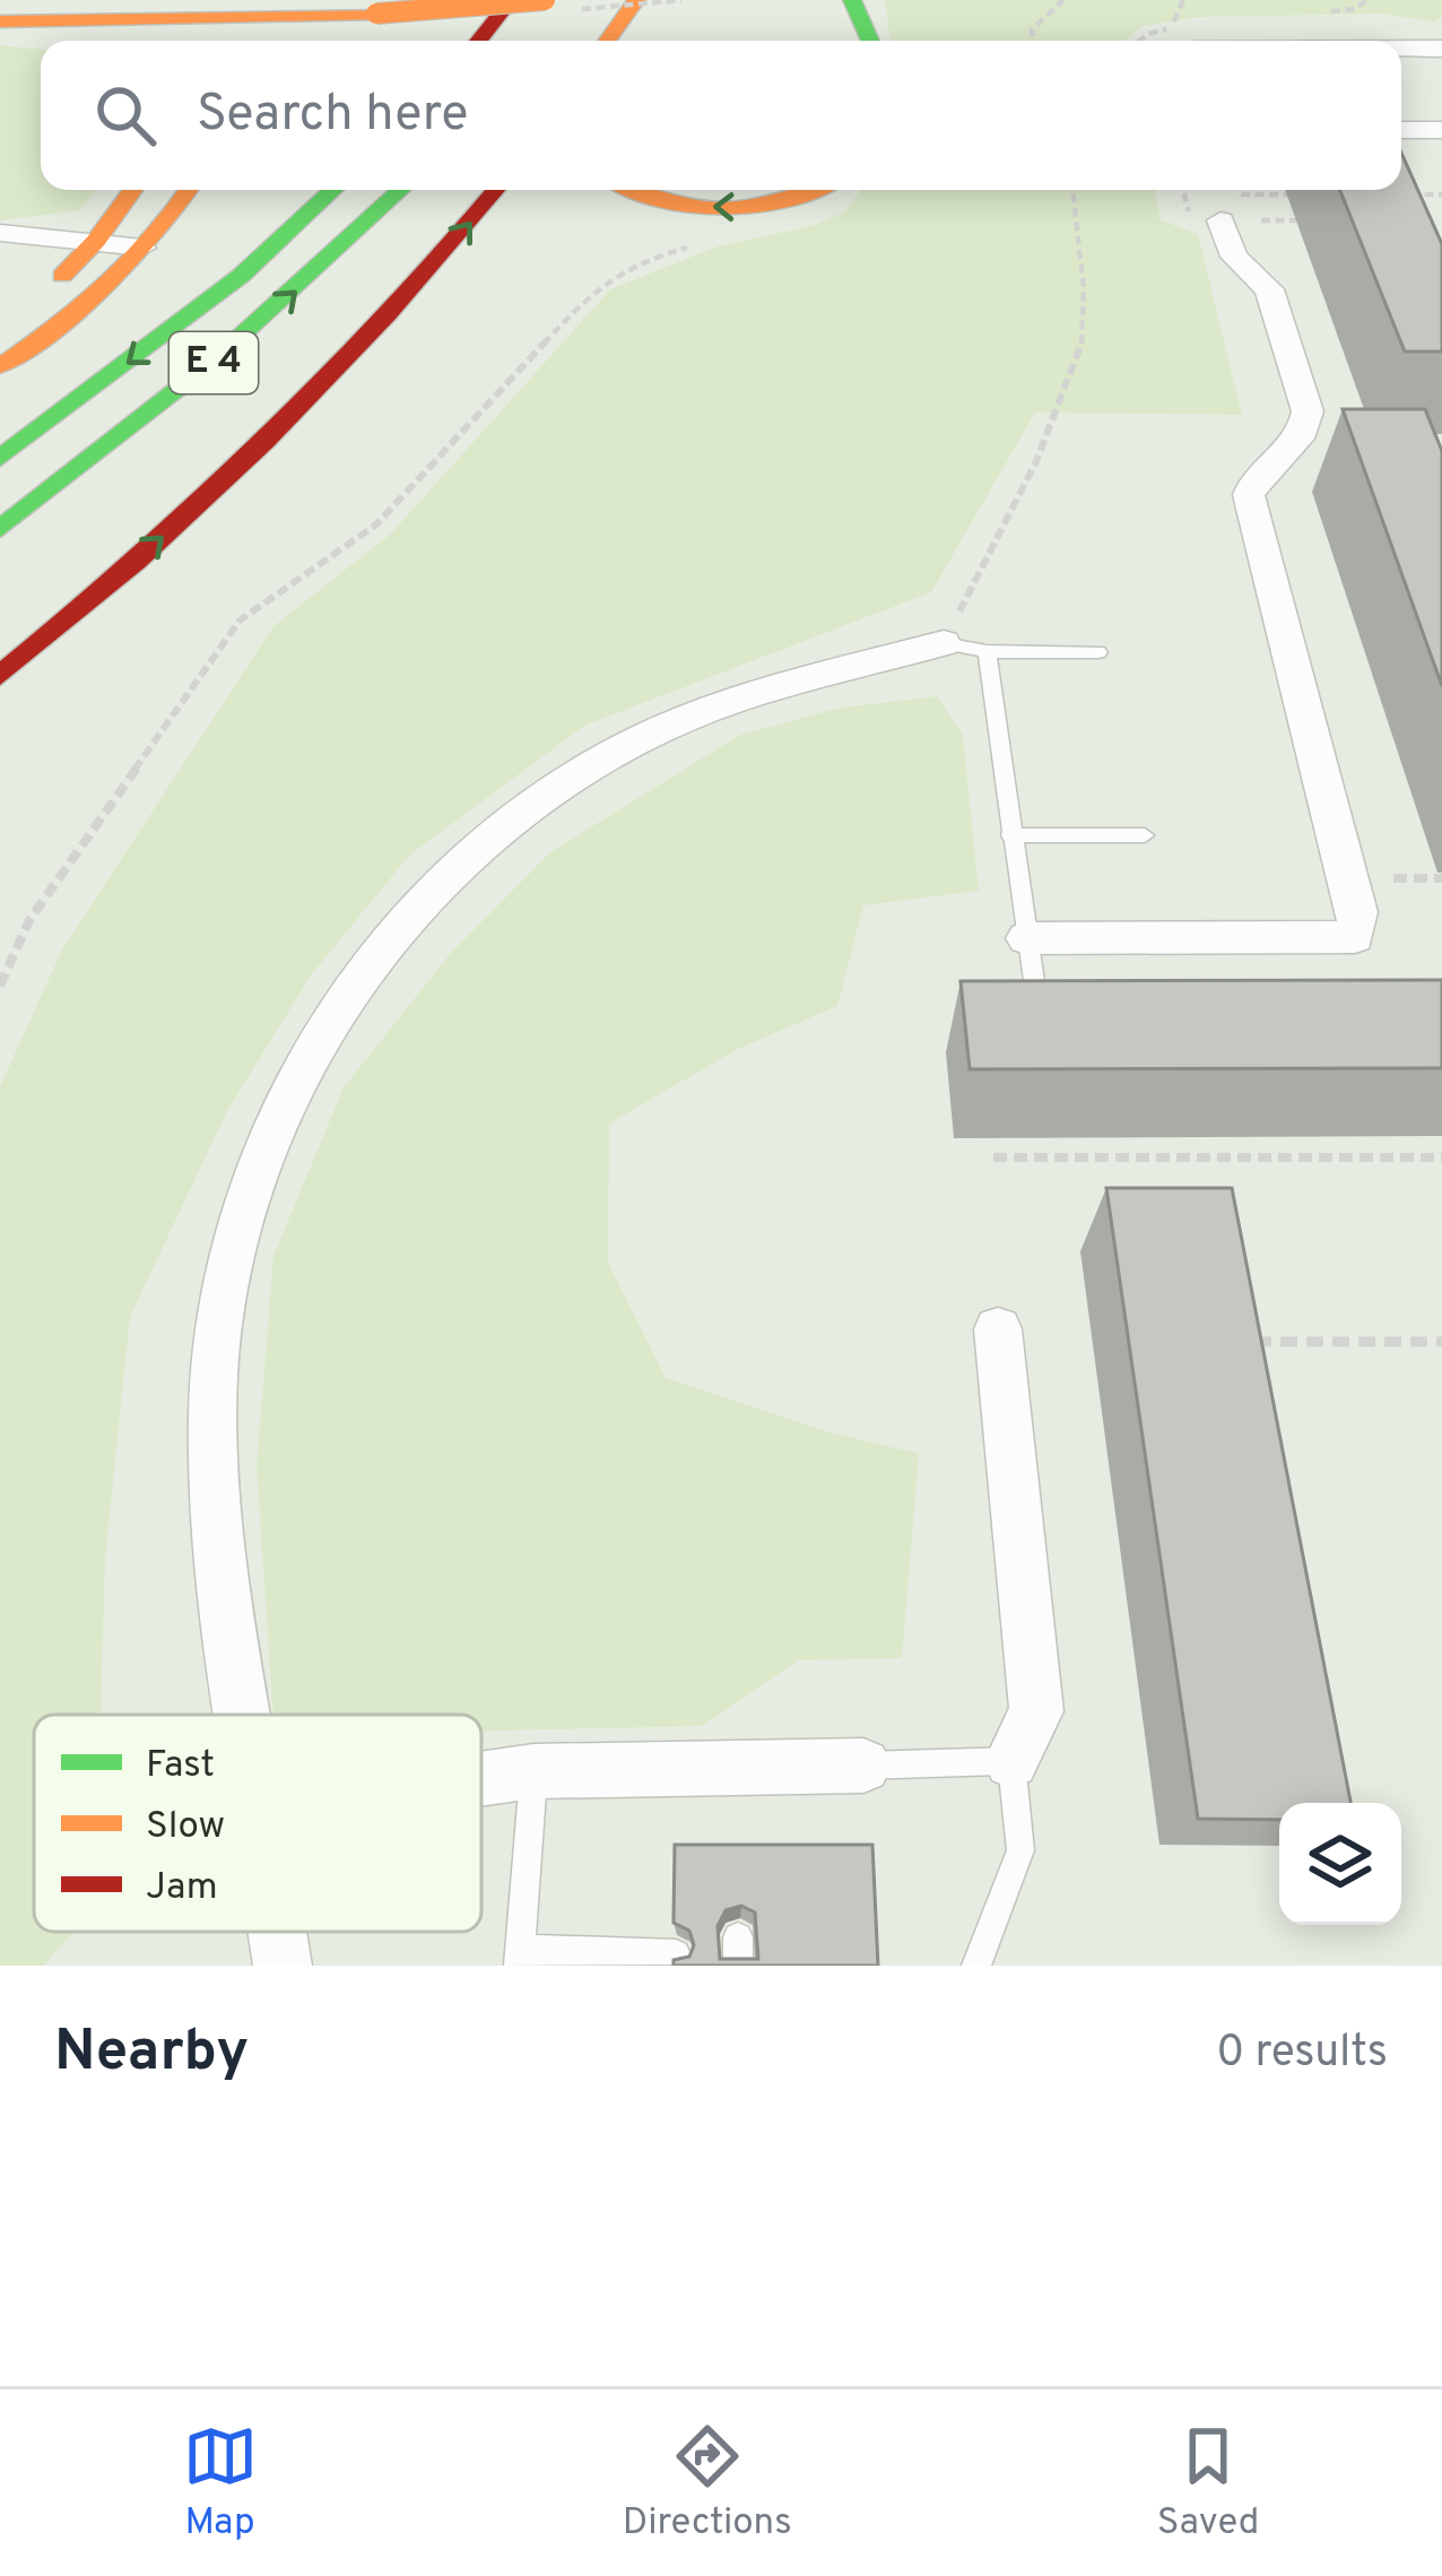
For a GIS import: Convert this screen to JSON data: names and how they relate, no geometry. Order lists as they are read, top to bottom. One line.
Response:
{"streets":{"main road":["E 4"]},"legend":["Fast","Slow","Jam"],"page":{"search":"Search here","heading":["Nearby","0 results"],"nav":["Map","Directions","Saved"]}}
